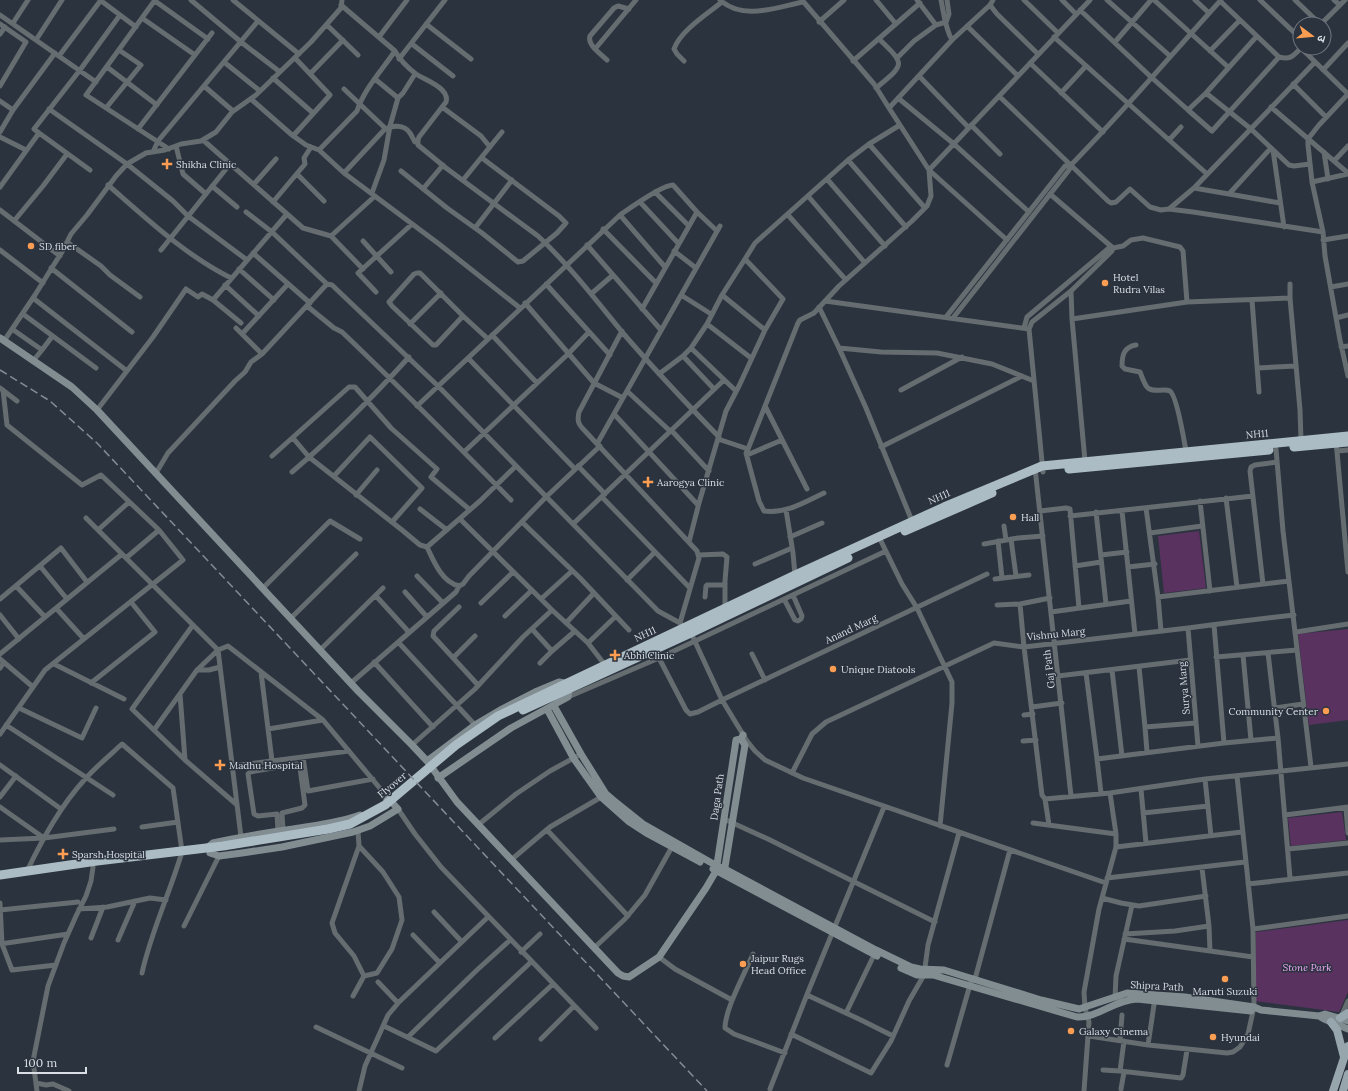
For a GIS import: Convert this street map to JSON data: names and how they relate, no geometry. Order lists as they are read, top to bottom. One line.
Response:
{"streets":{"highway":["NH11","Flyover"],"street":["Anand Marg","Vishnu Marg","Gaj Path","Surya Marg","Daga Path","Shipra Path"]},"crossings":[["NH11","Gaj Path"],["NH11","Flyover"],["Vishnu Marg","Gaj Path"],["Vishnu Marg","Surya Marg"]],"parks":["Stone Park"],"places":{"health":["Shikha Clinic","Aarogya Clinic","Abhi Clinic","Madhu Hospital","Sparsh Hospital"],"other":["SD fiber","Hotel Rudra Vilas","Hall","Unique Diatools","Community Center","Jaipur Rugs Head Office","Maruti Suzuki","Galaxy Cinema","Hyundai"]},"scale_bar":"100 m","north":"right"}
